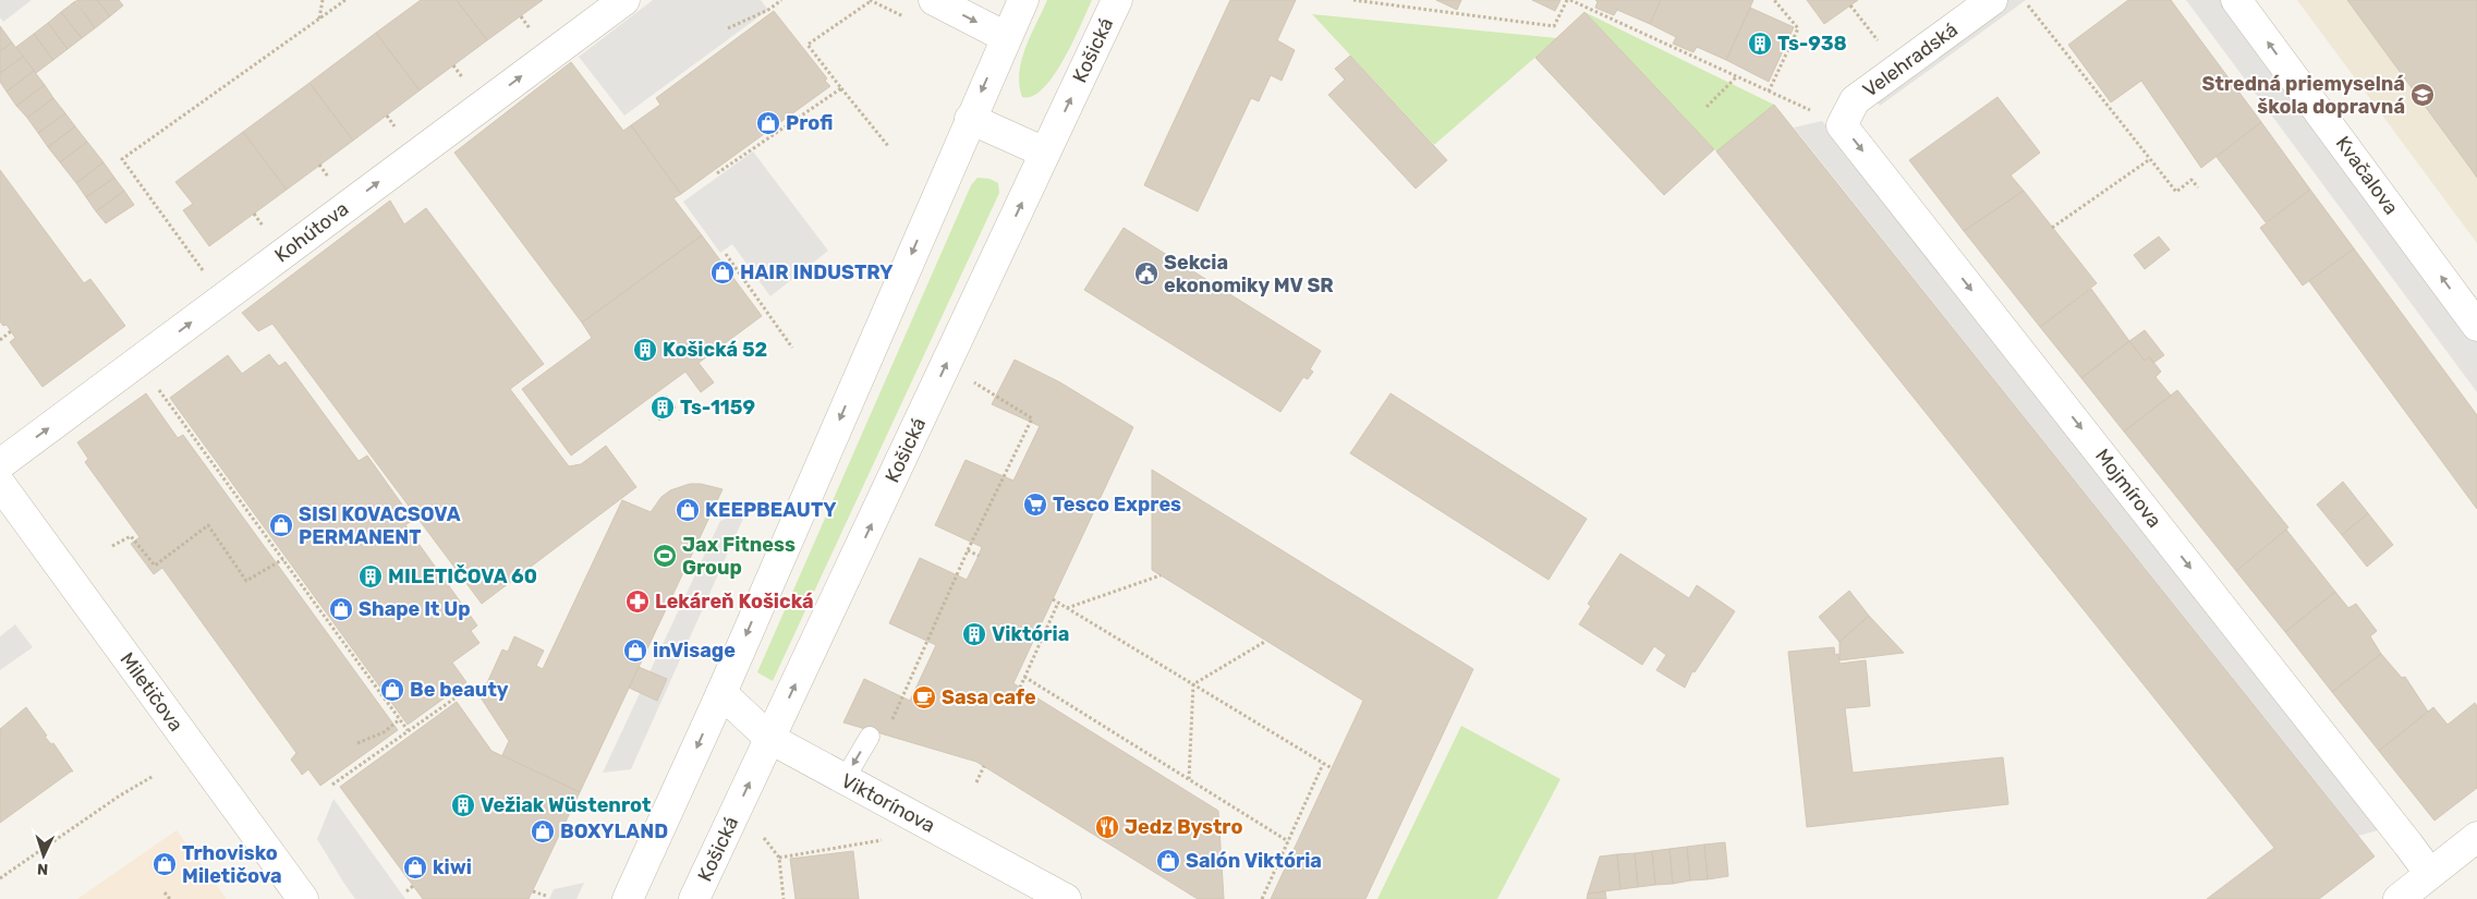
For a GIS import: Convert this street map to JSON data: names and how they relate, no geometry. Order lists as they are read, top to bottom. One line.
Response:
{"streets":{"street":["Košická","Velehradská","Kvačalova","Kohútova","Mojmírova","Miletičova","Viktorínova"]},"crossings":[["Košická","Viktorínova"],["Velehradská","Mojmírova"]],"one_way":["Kvačalova","Kohútova","Mojmírova"],"places":{"building":["Ts-938","Košická 52","Ts-1159","MILETIČOVA 60","Viktória","Vežiak Wüstenrot"],"school or university":["Stredná priemyselná škola dopravná"],"shop":["Profi","HAIR INDUSTRY","KEEPBEAUTY","SISI KOVACSOVA PERMANENT","Shape It Up","inVisage","Be beauty","BOXYLAND","Salón Viktória","Trhovisko Miletičova","kiwi"],"public building":["Sekcia ekonomiky MV SR"],"supermarket":["Tesco Expres"],"sports":["Jax Fitness Group"],"pharmacy":["Lekáreň Košická"],"cafe":["Sasa cafe"],"restaurant":["Jedz Bystro"]},"north":"bottom"}
